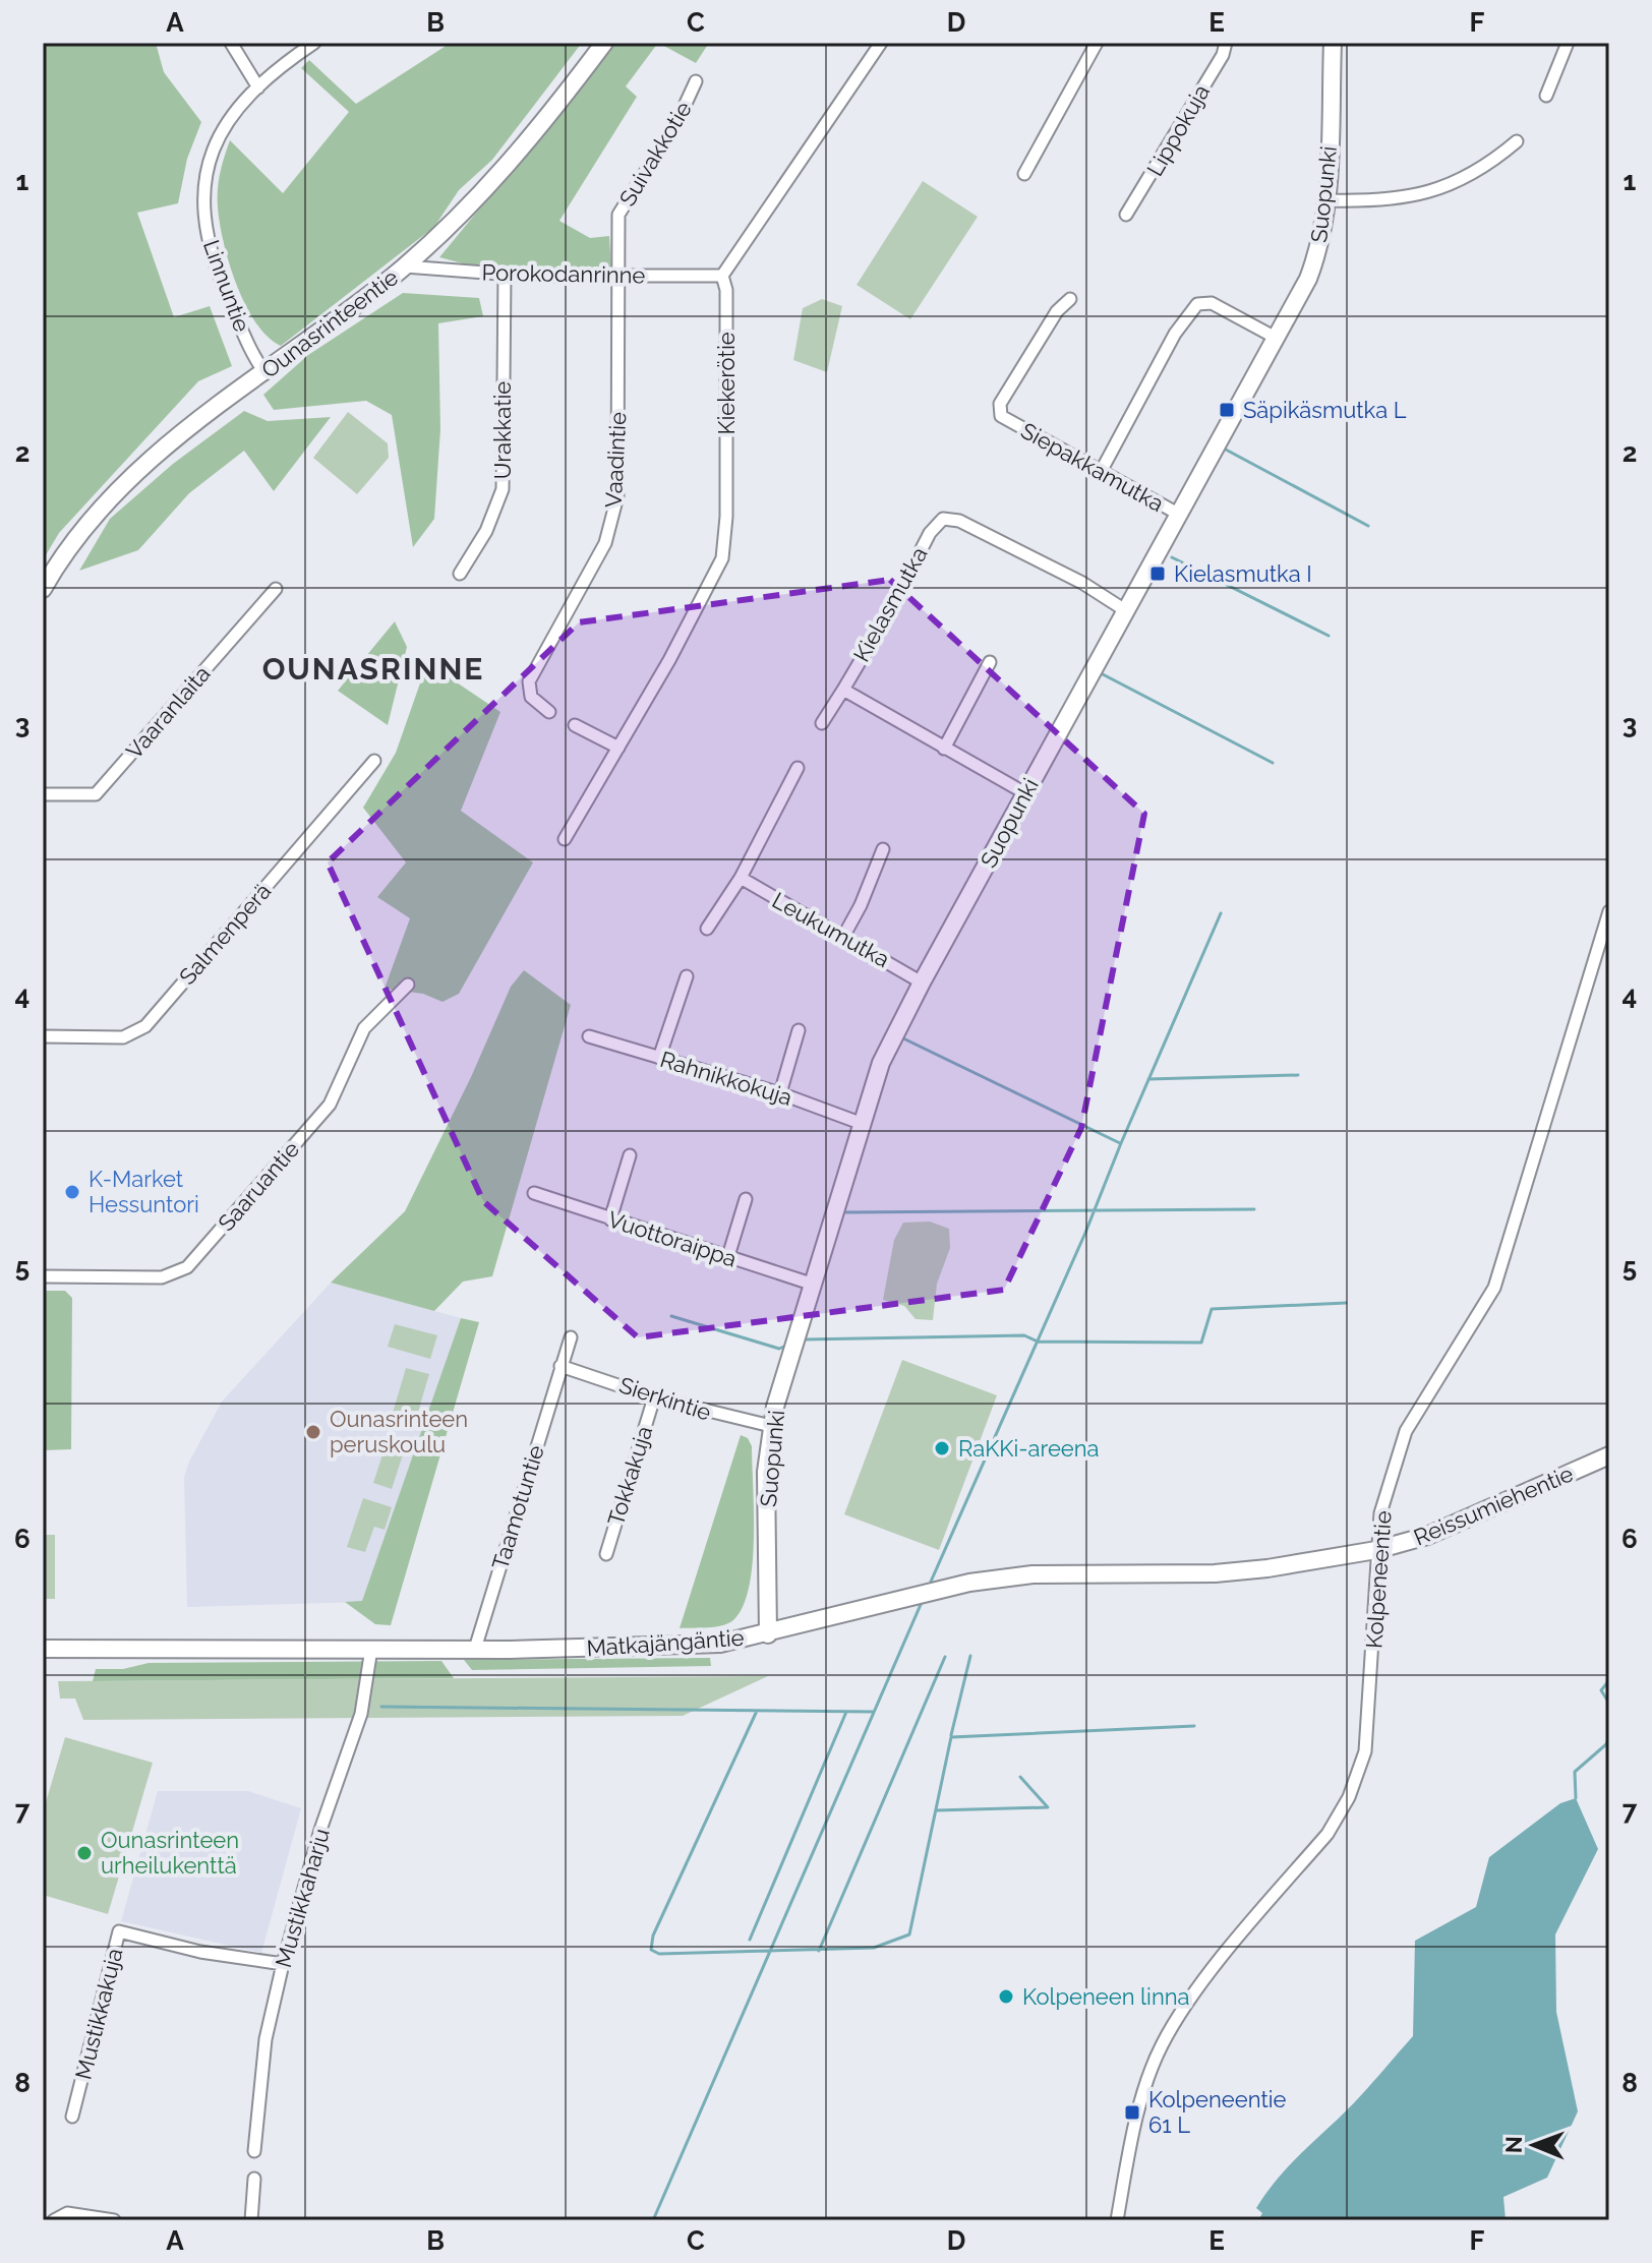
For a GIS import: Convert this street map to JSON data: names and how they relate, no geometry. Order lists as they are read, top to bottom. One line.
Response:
{"streets":{"street":["Lippokuja","Suivakkotie","Suopunki","Porokodanrinne","Linnuntie","Ounasrinteentie","Kiekerötie","Urakkatie","Vaadintie","Siepakkamutka","Kielasmutka","Vaaranlaita","Leukumutka","Salmenperä","Rahnikkokuja","Saaruantie","Vuottoraippa","Sierkintie","Tokkakuja","Reissumiehentie","Taamotuntie","Kolpeneentie","Matkajängäntie","Mustikkaharju","Mustikkakuja"]},"crossings":[["Suivakkotie","Porokodanrinne"],["Suivakkotie","Vaadintie"],["Suopunki","Siepakkamutka"],["Suopunki","Kielasmutka"],["Suopunki","Leukumutka"],["Suopunki","Rahnikkokuja"],["Suopunki","Vuottoraippa"],["Suopunki","Sierkintie"],["Suopunki","Matkajängäntie"],["Porokodanrinne","Ounasrinteentie"],["Porokodanrinne","Kiekerötie"],["Porokodanrinne","Urakkatie"],["Porokodanrinne","Vaadintie"],["Linnuntie","Ounasrinteentie"],["Sierkintie","Tokkakuja"],["Sierkintie","Taamotuntie"],["Reissumiehentie","Kolpeneentie"],["Reissumiehentie","Matkajängäntie"],["Taamotuntie","Matkajängäntie"],["Kolpeneentie","Matkajängäntie"],["Matkajängäntie","Mustikkaharju"],["Mustikkaharju","Mustikkakuja"]],"districts":["OUNASRINNE"],"places":{"transit":["Säpikäsmutka L","Kielasmutka I","Kolpeneentie 61 L"],"other":["K-Market Hessuntori","Ounasrinteen peruskoulu","RaKKi-areena","Ounasrinteen urheilukenttä","Kolpeneen linna"]},"north":"left","grid":{"columns":["A","B","C","D","E","F"],"rows":["1","2","3","4","5","6","7","8"]}}
